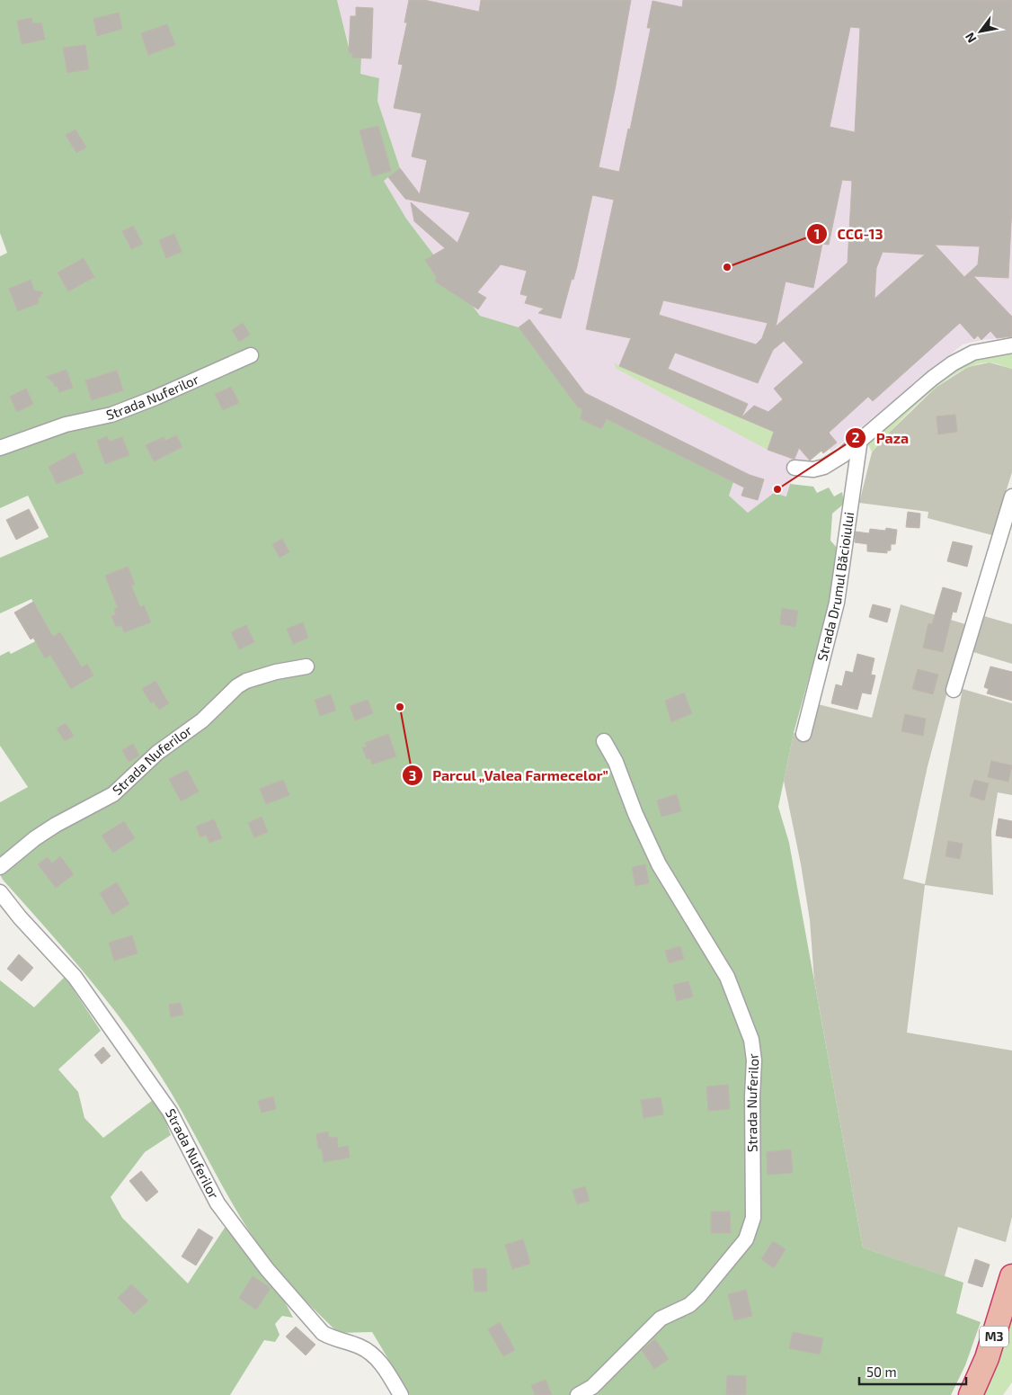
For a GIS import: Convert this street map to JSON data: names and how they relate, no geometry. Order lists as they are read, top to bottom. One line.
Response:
{"streets":{"highway":["M3"],"street":["Strada Nuferilor","Strada Drumul Băcioiului"]},"places":["CCG-13","Paza","Parcul „Valea Farmecelor”"],"scale_bar":"50 m","north":"bottom left"}
